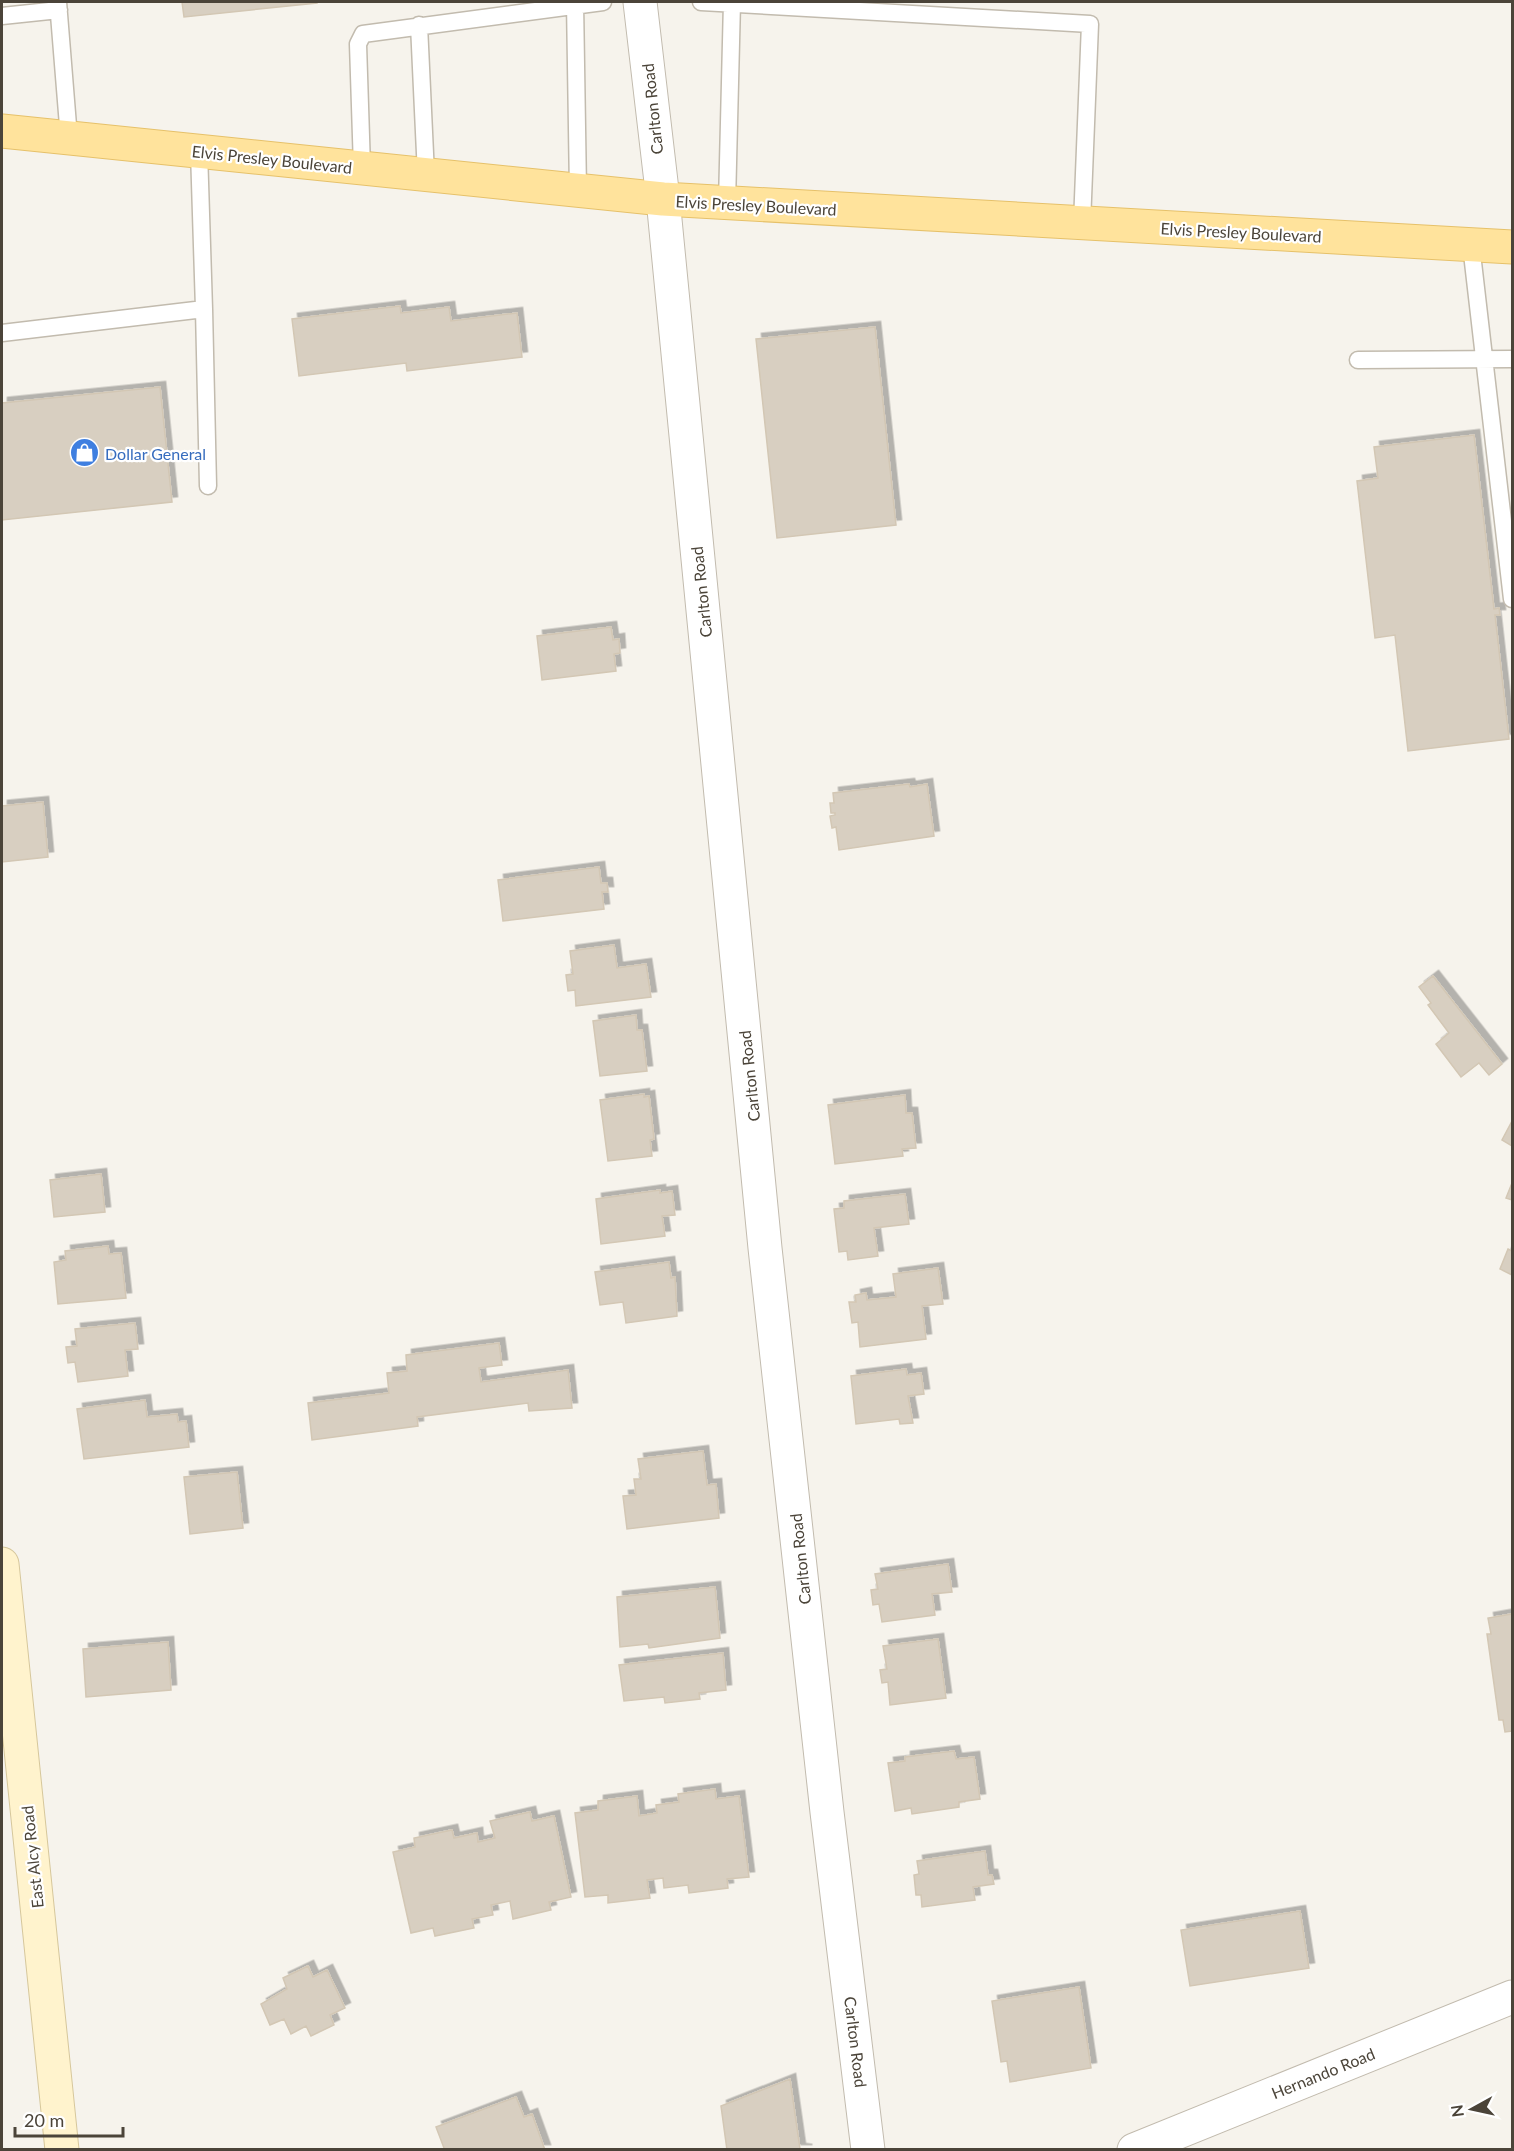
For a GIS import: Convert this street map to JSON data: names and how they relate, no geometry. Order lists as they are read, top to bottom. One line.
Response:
{"streets":{"main road":["Elvis Presley Boulevard"],"street":["Carlton Road","East Alcy Road","Hernando Road"]},"crossings":[["Carlton Road","Elvis Presley Boulevard"]],"places":{"shop":["Dollar General"]},"scale_bar":"20 m","north":"left"}
